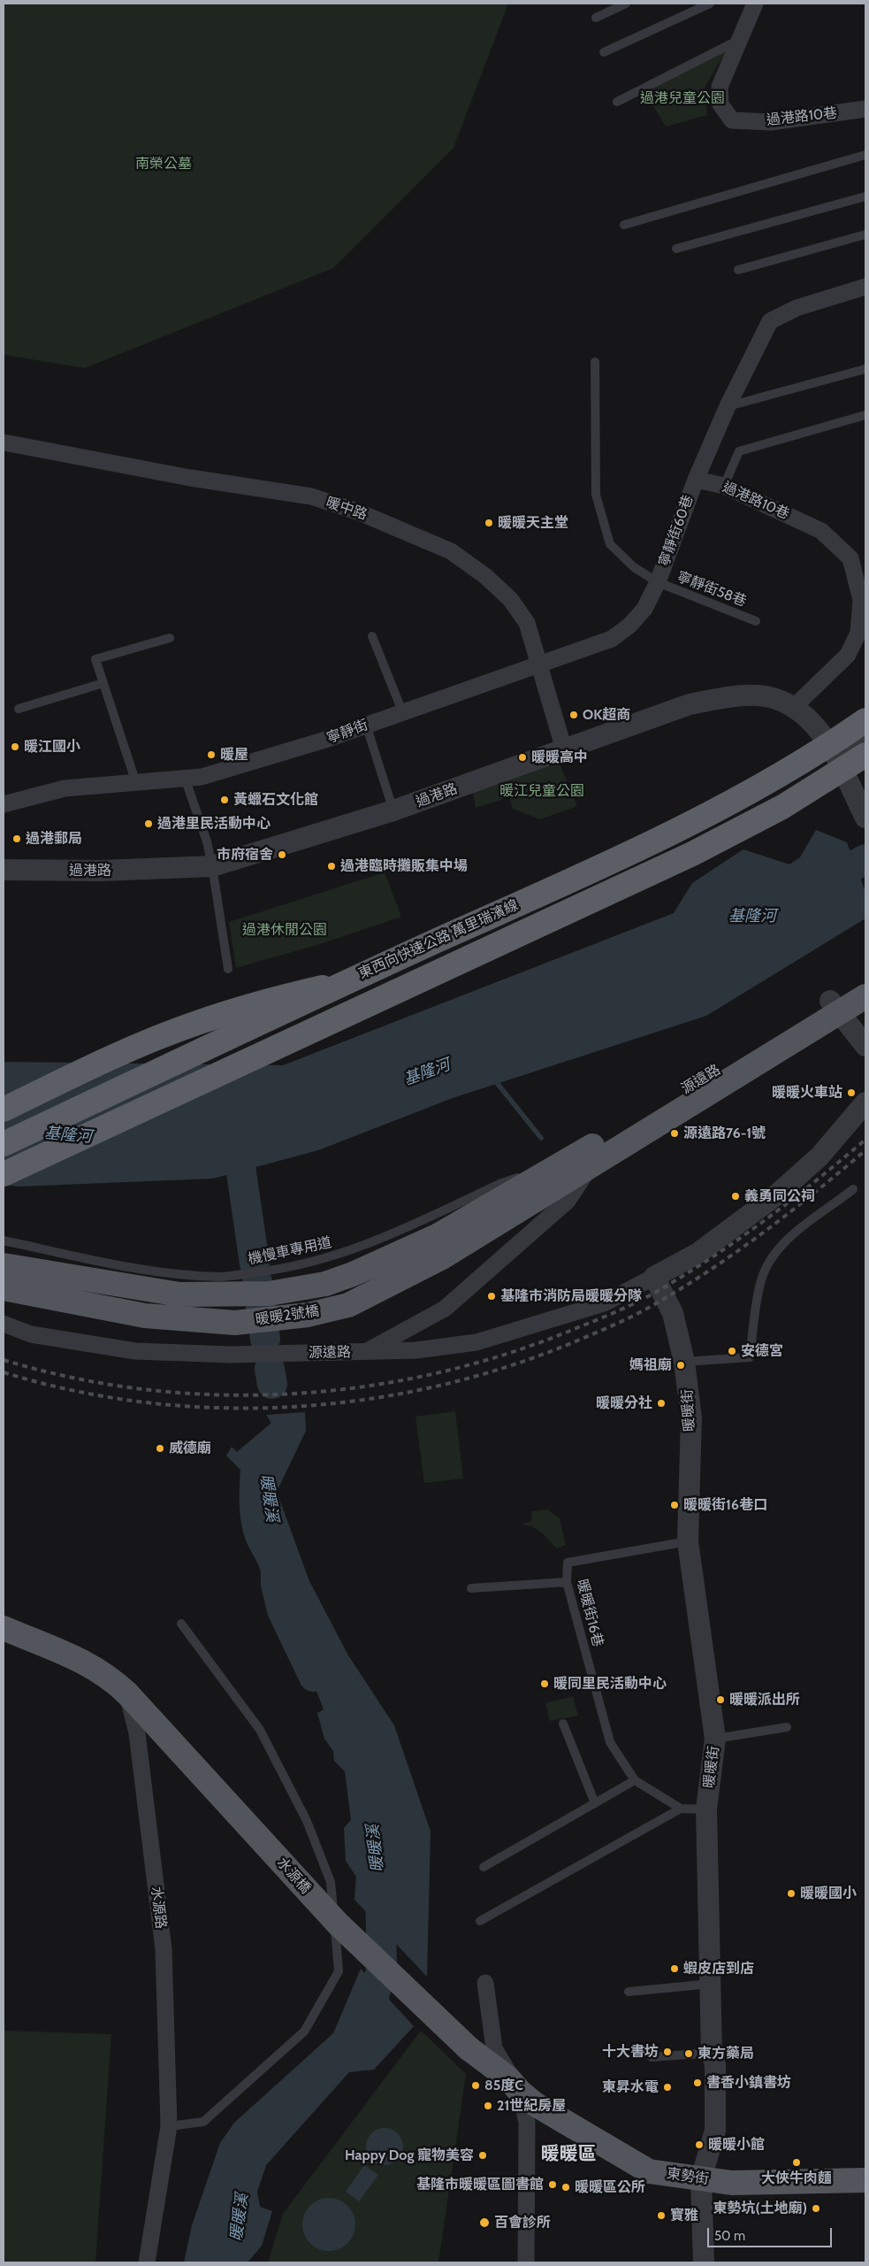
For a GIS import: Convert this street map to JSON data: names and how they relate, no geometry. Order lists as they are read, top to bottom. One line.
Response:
{"streets":{"highway":["東西向快速公路 萬里瑞濱線"],"main road":["源遠路","暖暖2號橋","水源橋","東勢街"],"street":["過港路10巷","暖中路","寧靜街60巷","寧靜街","過港路","暖暖街","水源路"],"lane":["寧靜街58巷","機慢車專用道","暖暖街16巷"]},"crossings":[["過港路10巷","寧靜街60巷"],["過港路10巷","過港路"],["暖中路","寧靜街"],["暖中路","過港路"],["寧靜街60巷","寧靜街58巷"],["寧靜街60巷","寧靜街"],["寧靜街58巷","寧靜街"],["源遠路","機慢車專用道"],["源遠路","暖暖2號橋"],["暖暖街","暖暖街16巷"],["暖暖街","東勢街"],["水源橋","水源路"],["水源橋","東勢街"]],"districts":["暖暖區"],"water":["基隆河","暖暖溪"],"parks":["過港兒童公園","南榮公墓","暖江兒童公園","過港休閒公園"],"places":["暖暖天主堂","OK超商","暖江國小","暖屋","暖暖高中","黃蠟石文化館","過港里民活動中心","過港郵局","市府宿舍","過港臨時攤販集中場","暖暖火車站","源遠路76-1號","義勇同公祠","基隆市消防局暖暖分隊","安德宮","媽祖廟","暖暖分社","威德廟","暖暖街16巷口","暖同里民活動中心","暖暖派出所","暖暖國小","蝦皮店到店","十大書坊","東方藥局","書香小鎮書坊","85度C","東昇水電","21世紀房屋","暖暖小館","Happy Dog 寵物美容","大俠牛肉麵","基隆市暖暖區圖書館","暖暖區公所","東勢坑(土地廟)","寶雅","百會診所"],"scale_bar":"50 m"}
